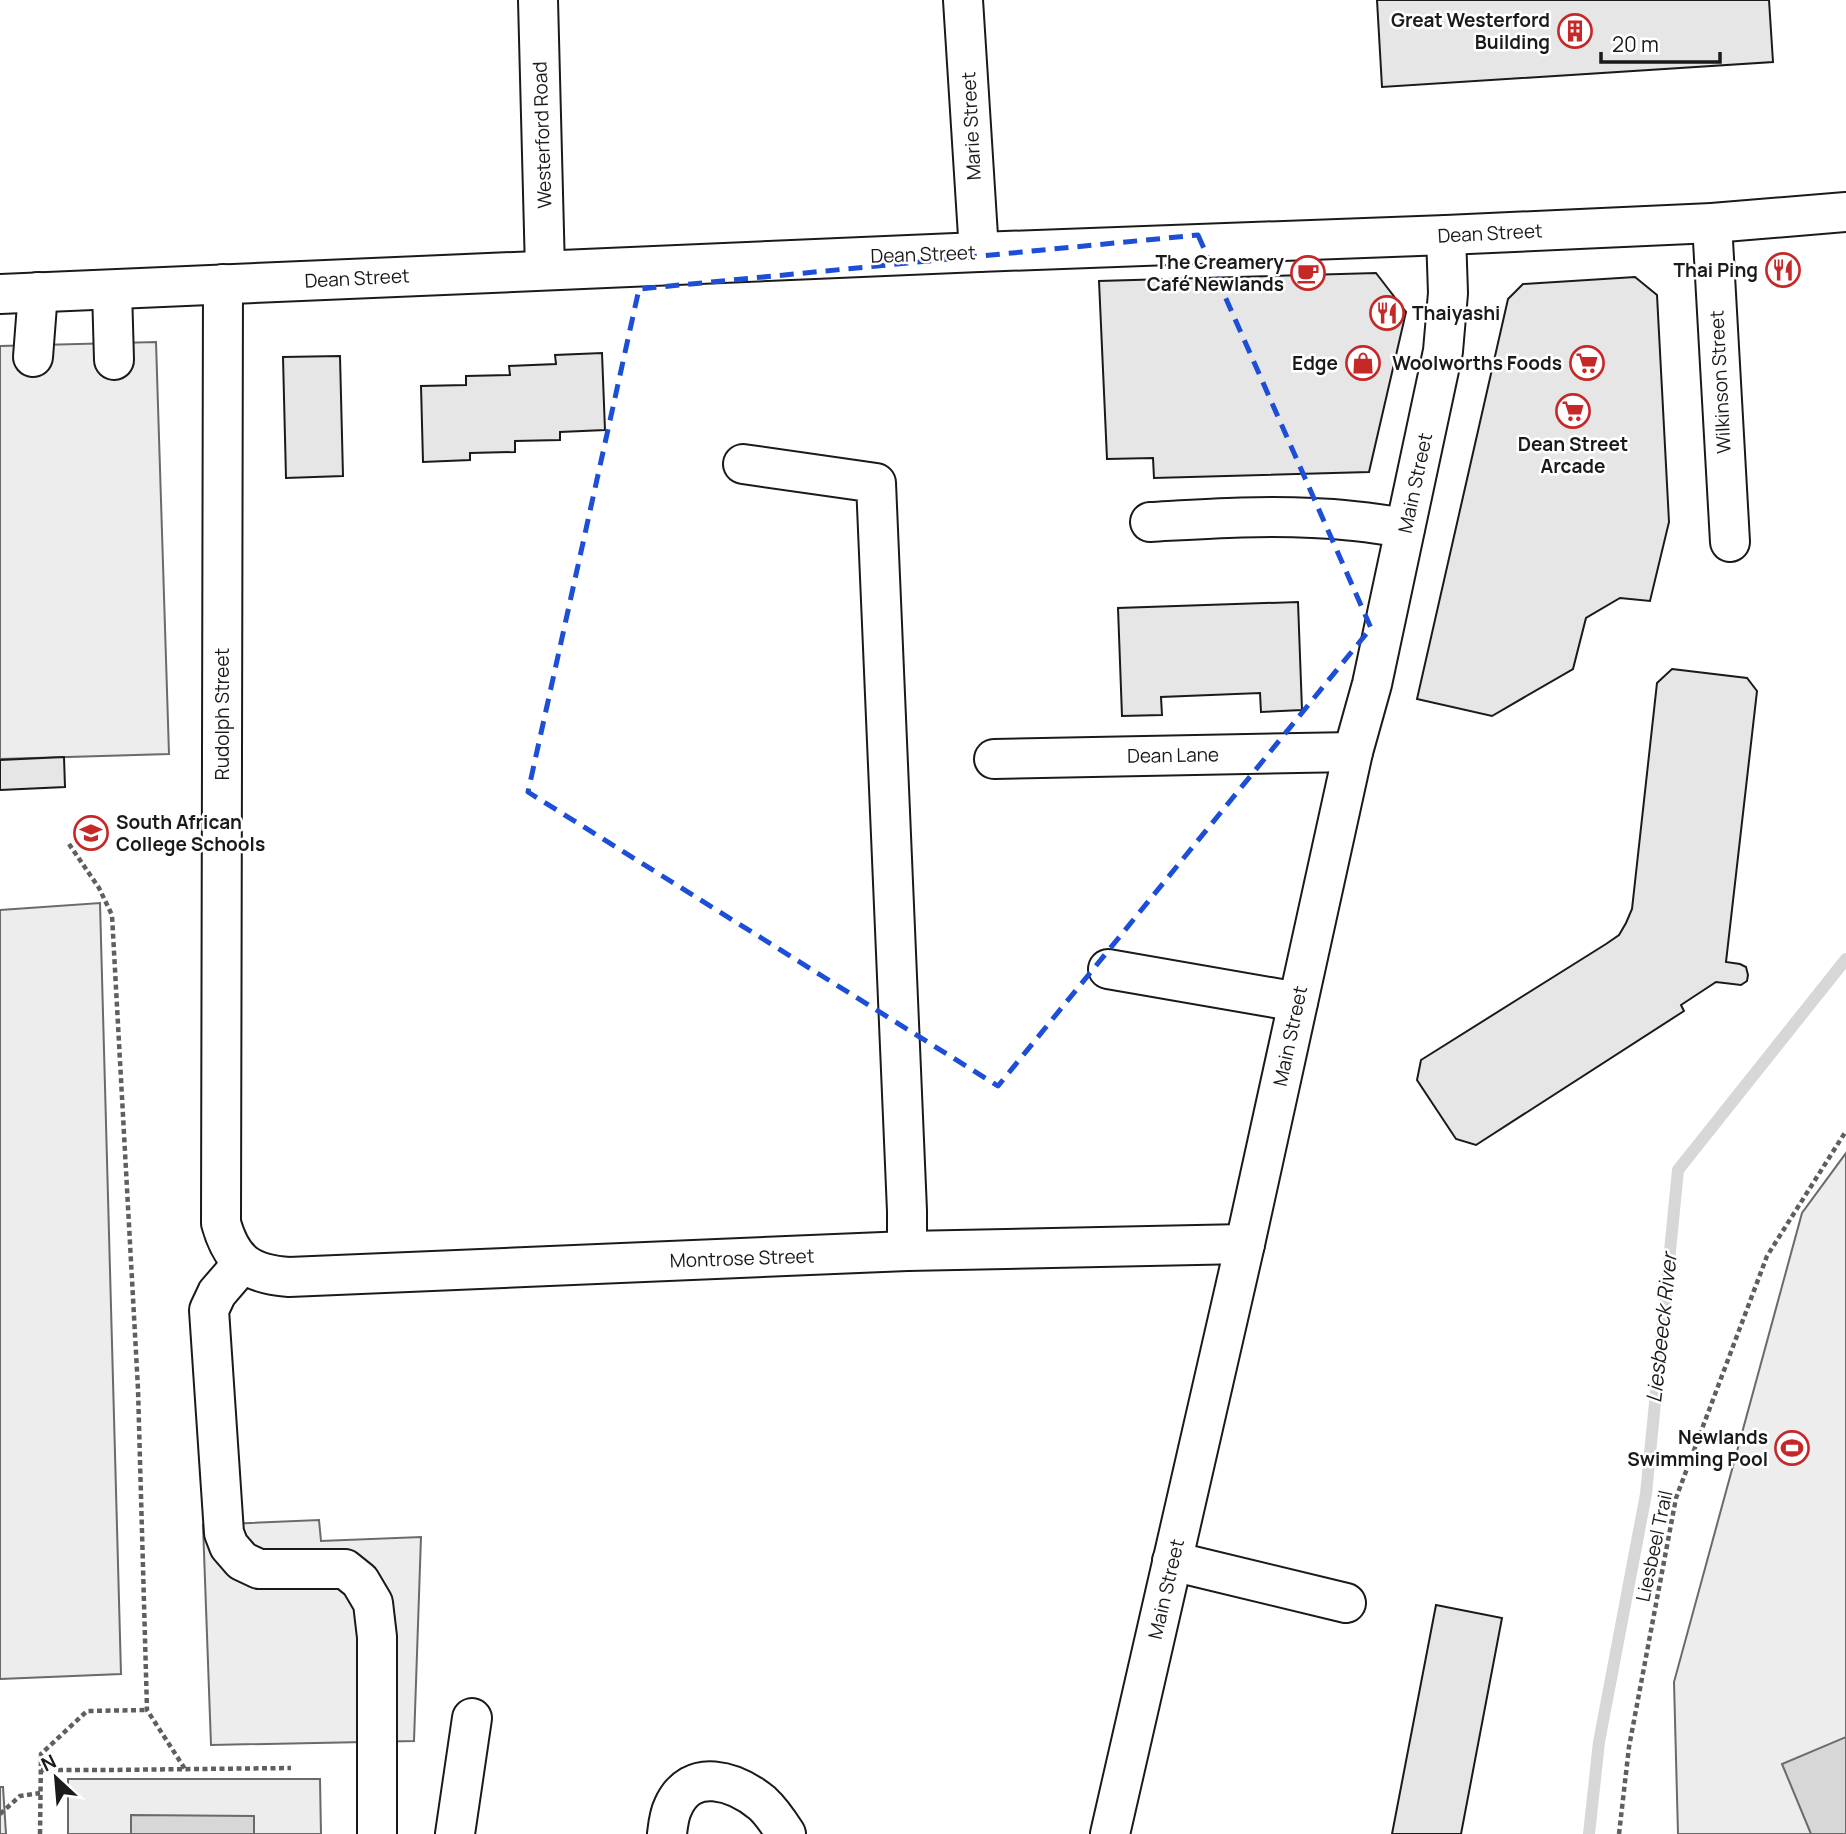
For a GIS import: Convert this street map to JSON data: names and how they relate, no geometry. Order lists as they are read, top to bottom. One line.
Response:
{"streets":{"street":["Marie Street","Westerford Road","Dean Street","Wilkinson Street","Main Street","Rudolph Street","Dean Lane","Montrose Street"],"path":["Liesbeel Trail"]},"crossings":[["Marie Street","Dean Street"],["Westerford Road","Dean Street"],["Dean Street","Wilkinson Street"],["Dean Street","Main Street"],["Dean Street","Rudolph Street"],["Main Street","Dean Lane"],["Main Street","Montrose Street"],["Rudolph Street","Montrose Street"]],"water":["Liesbeeck River"],"places":{"building":["Great Westerford Building"],"restaurant":["Thai Ping","Thaiyashi"],"cafe":["The Creamery Café Newlands"],"shop":["Edge"],"supermarket":["Woolworths Foods","Dean Street Arcade"],"school or university":["South African College Schools"],"sports":["Newlands Swimming Pool"]},"scale_bar":"20 m","north":"top left"}
